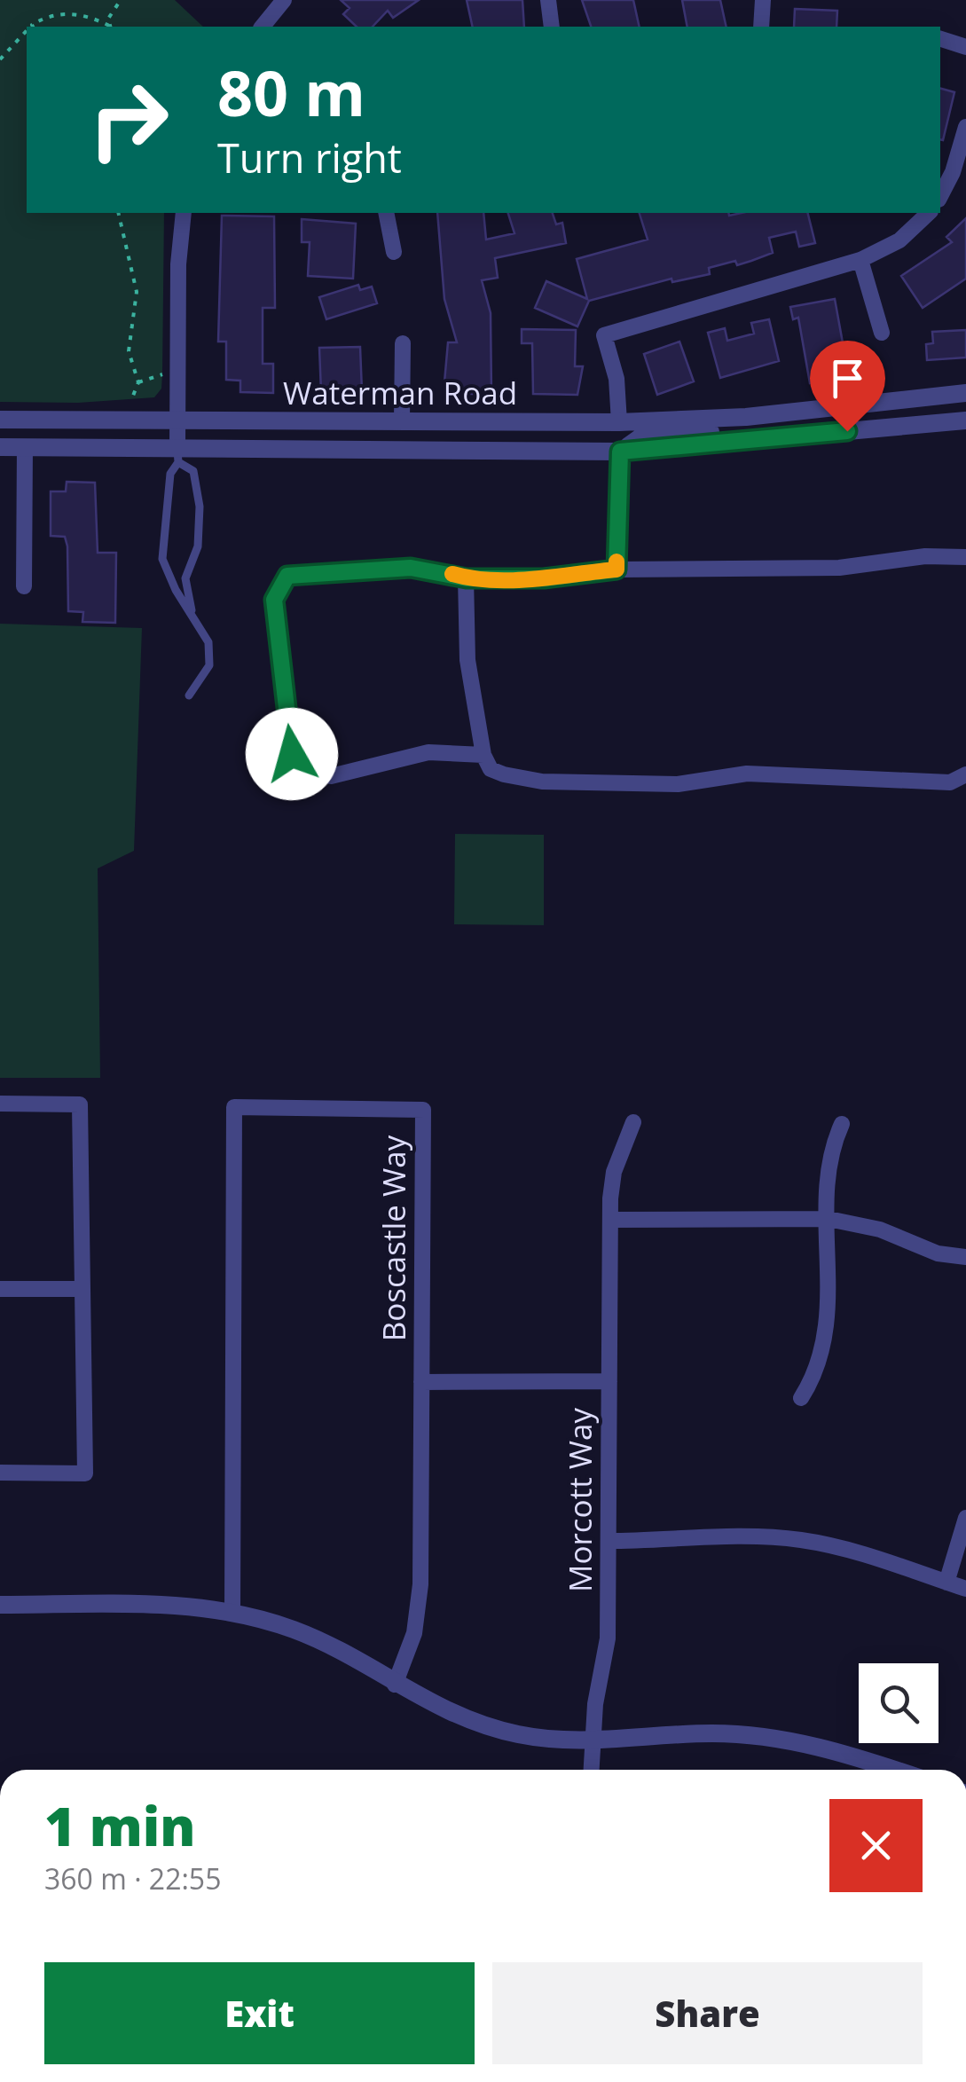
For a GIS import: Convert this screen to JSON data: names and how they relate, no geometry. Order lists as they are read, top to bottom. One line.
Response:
{"streets":{"street":["Waterman Road","Boscastle Way","Morcott Way"]},"page":{"turn":["80 m","Turn right"],"heading":["1 min","360 m · 22:55"],"buttons":["Exit","Share"]}}
